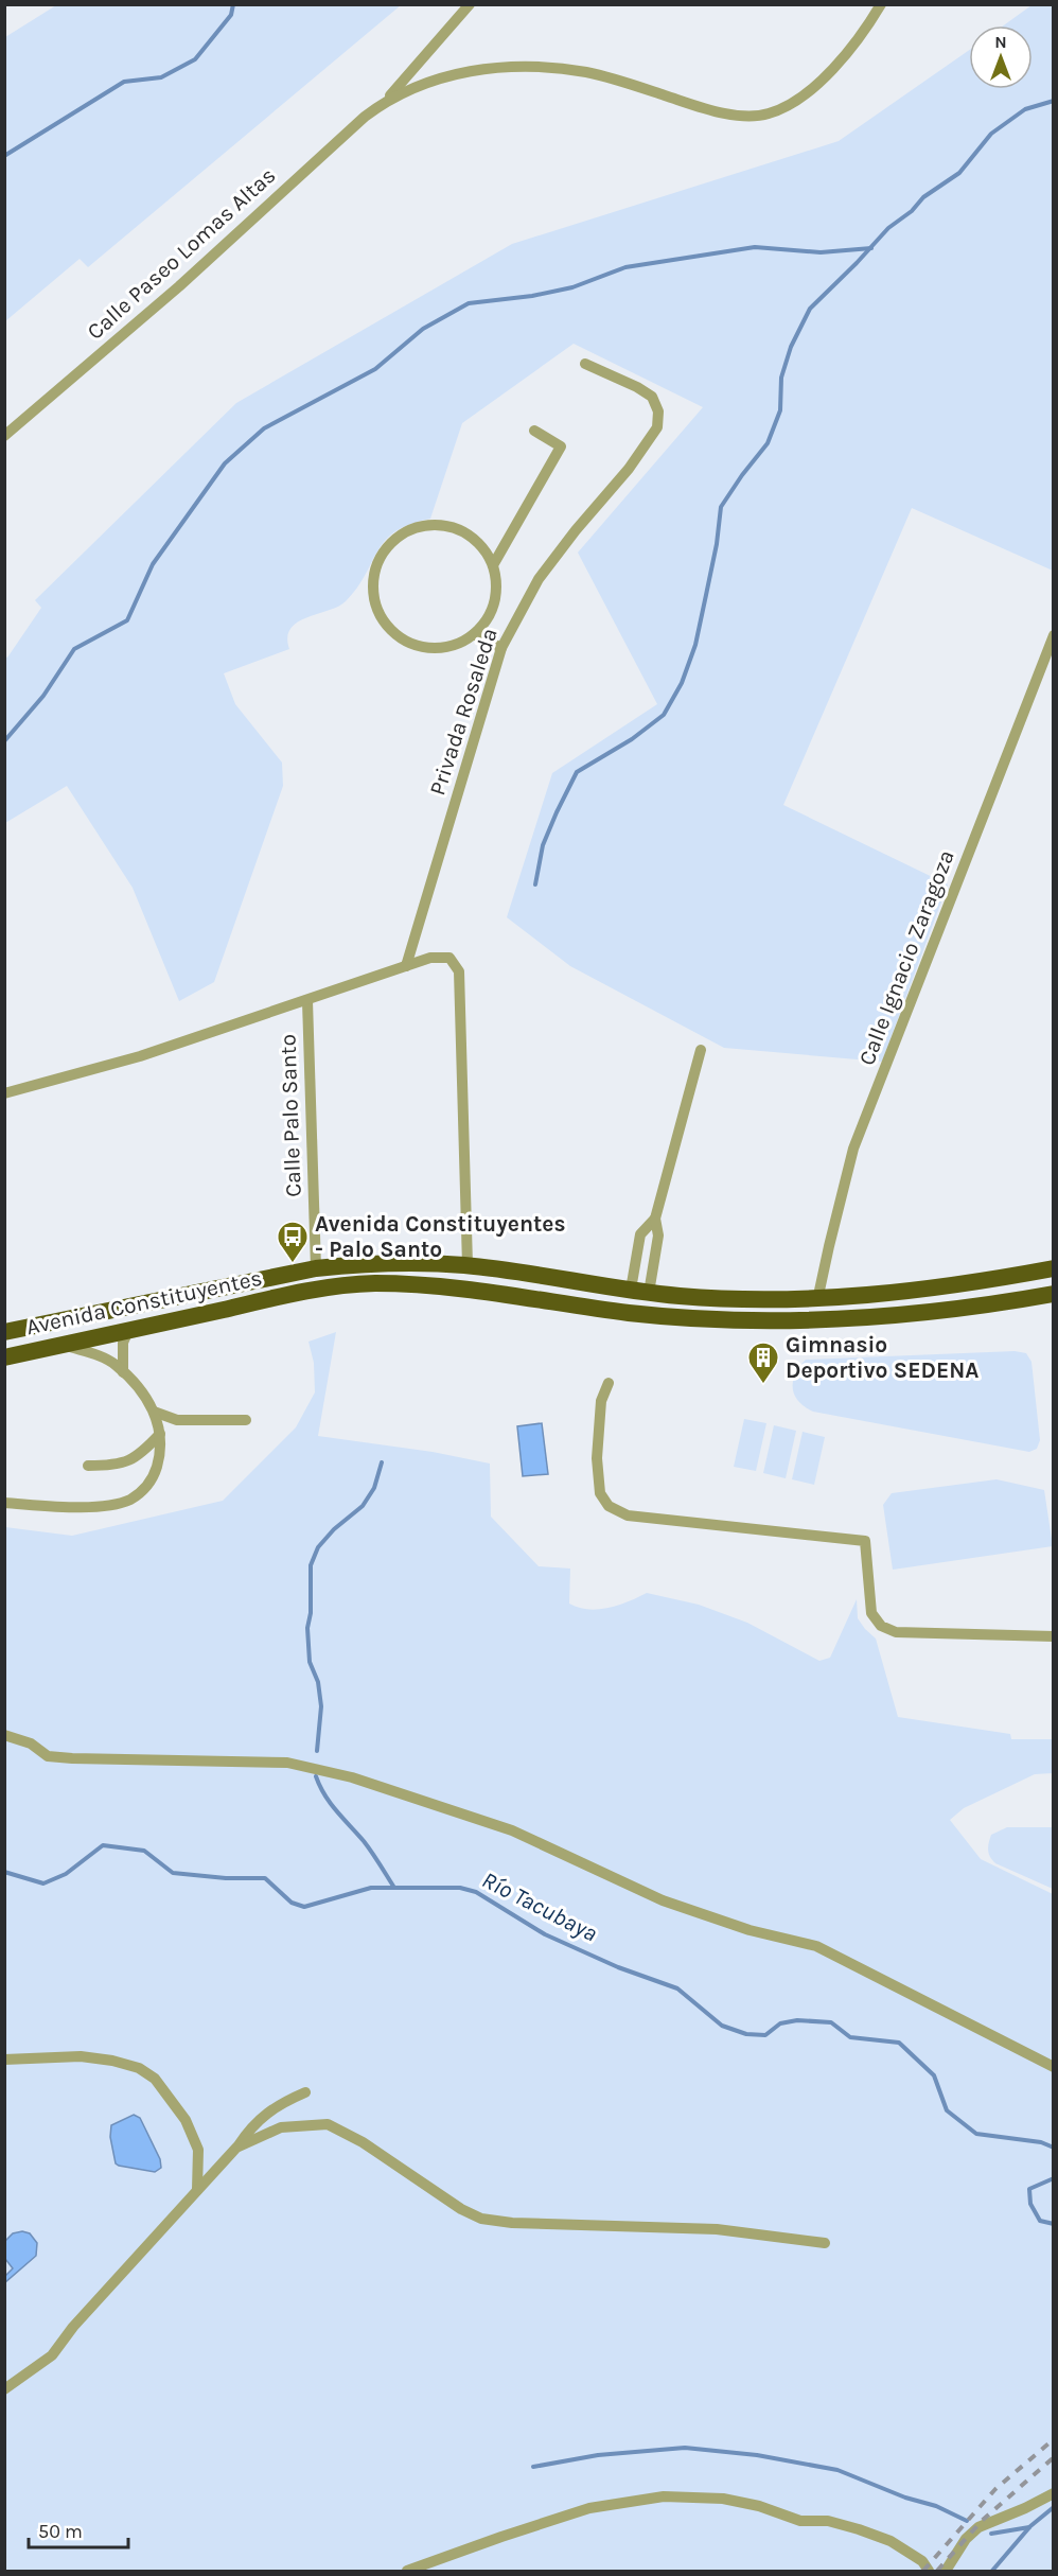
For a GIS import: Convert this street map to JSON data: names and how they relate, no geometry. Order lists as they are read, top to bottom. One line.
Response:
{"streets":{"highway":["Avenida Constituyentes"],"street":["Calle Paseo Lomas Altas","Privada Rosaleda","Calle Ignacio Zaragoza","Calle Palo Santo"]},"crossings":[["Calle Ignacio Zaragoza","Avenida Constituyentes"],["Calle Palo Santo","Avenida Constituyentes"]],"water":["Río Tacubaya"],"places":{"bus stop":["Avenida Constituyentes - Palo Santo"],"building":["Gimnasio Deportivo SEDENA"]},"scale_bar":"50 m","north":"top"}
